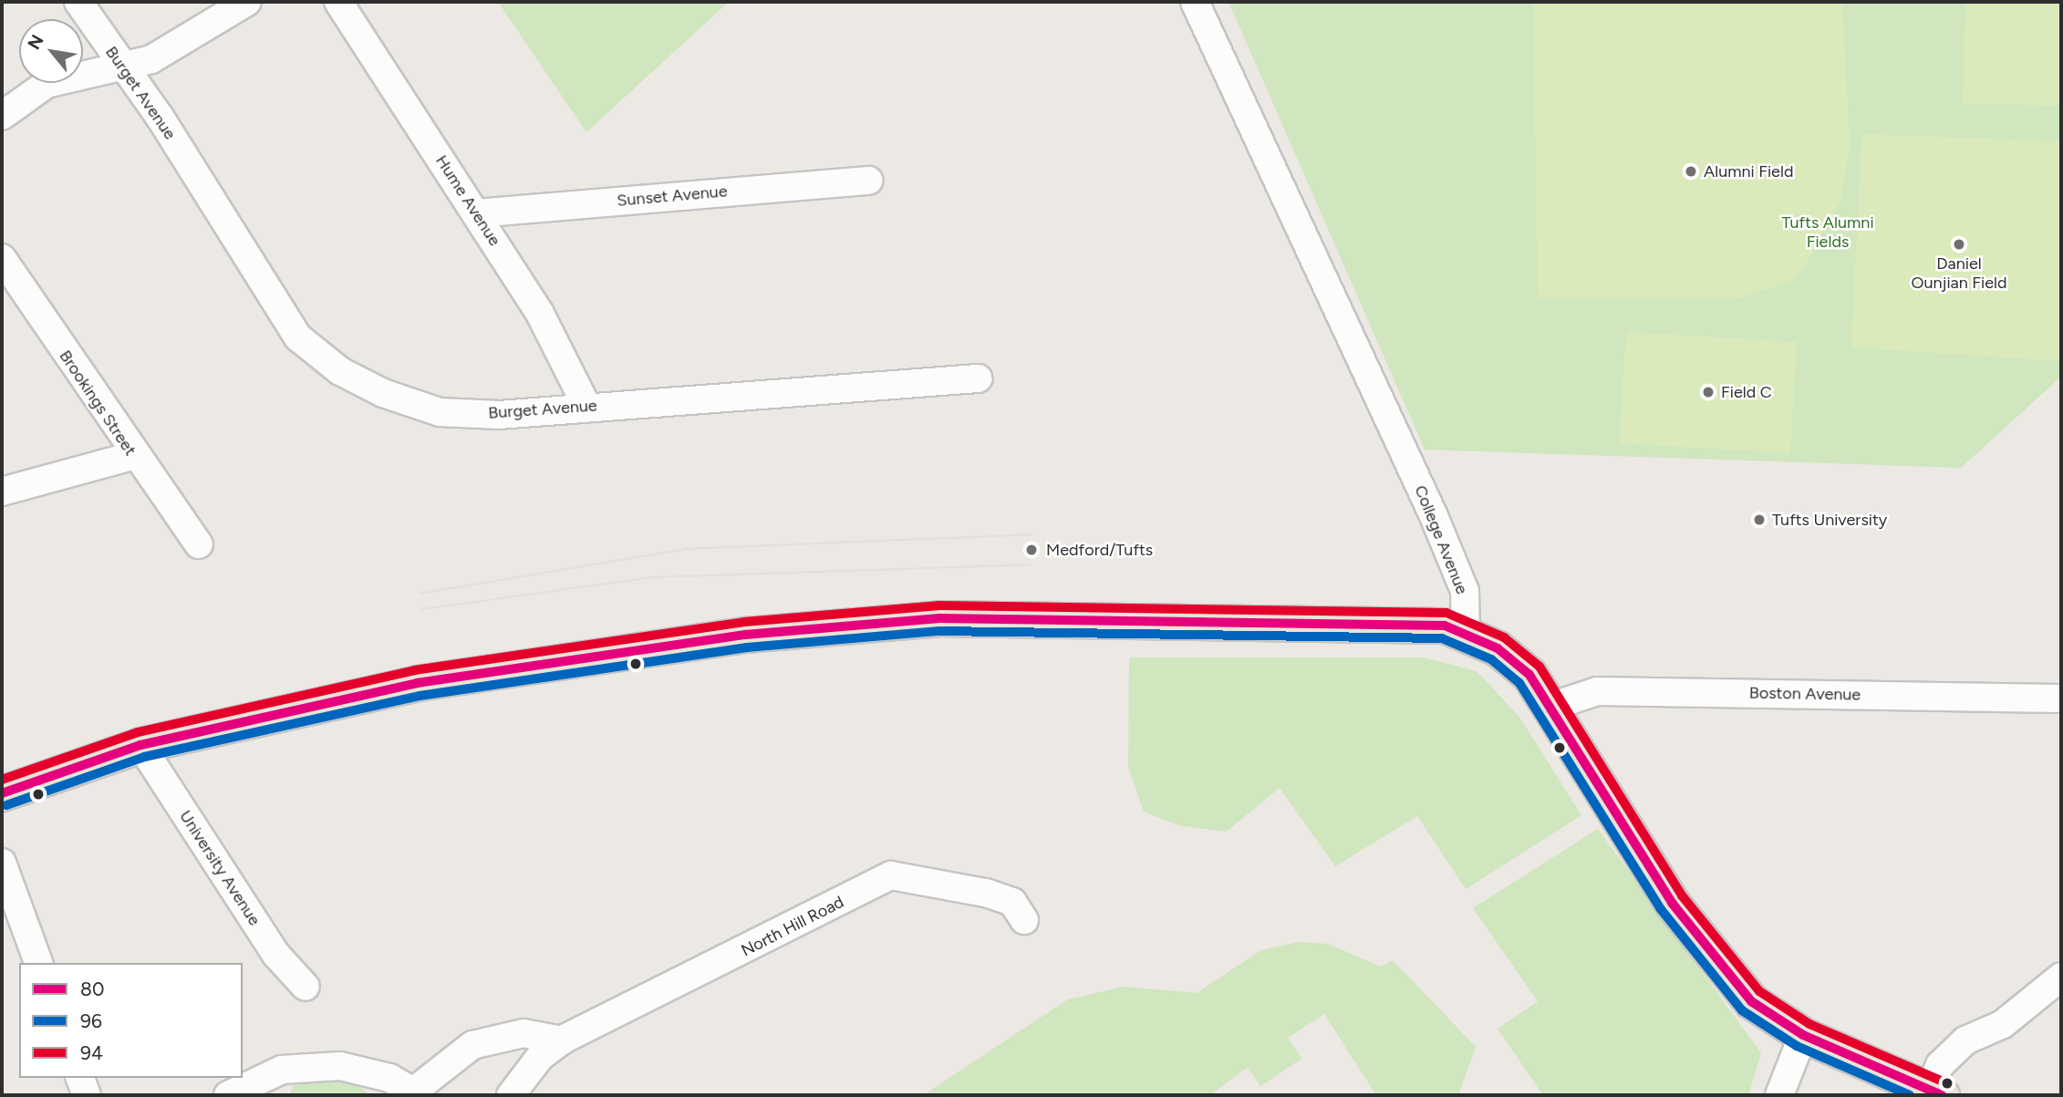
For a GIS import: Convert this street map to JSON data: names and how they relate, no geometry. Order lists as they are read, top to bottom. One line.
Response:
{"streets":{"street":["Burget Avenue","Sunset Avenue","Hume Avenue","Brookings Street","College Avenue","Boston Avenue","University Avenue","North Hill Road"]},"crossings":[["Burget Avenue","Hume Avenue"],["Sunset Avenue","Hume Avenue"]],"parks":["Tufts Alumni Fields"],"places":["Alumni Field","Daniel Ounjian Field","Field C","Tufts University","Medford/Tufts"],"lines":["transit line 94","transit line 80","transit line 96"],"legend":["80","96","94"],"north":"top left"}
